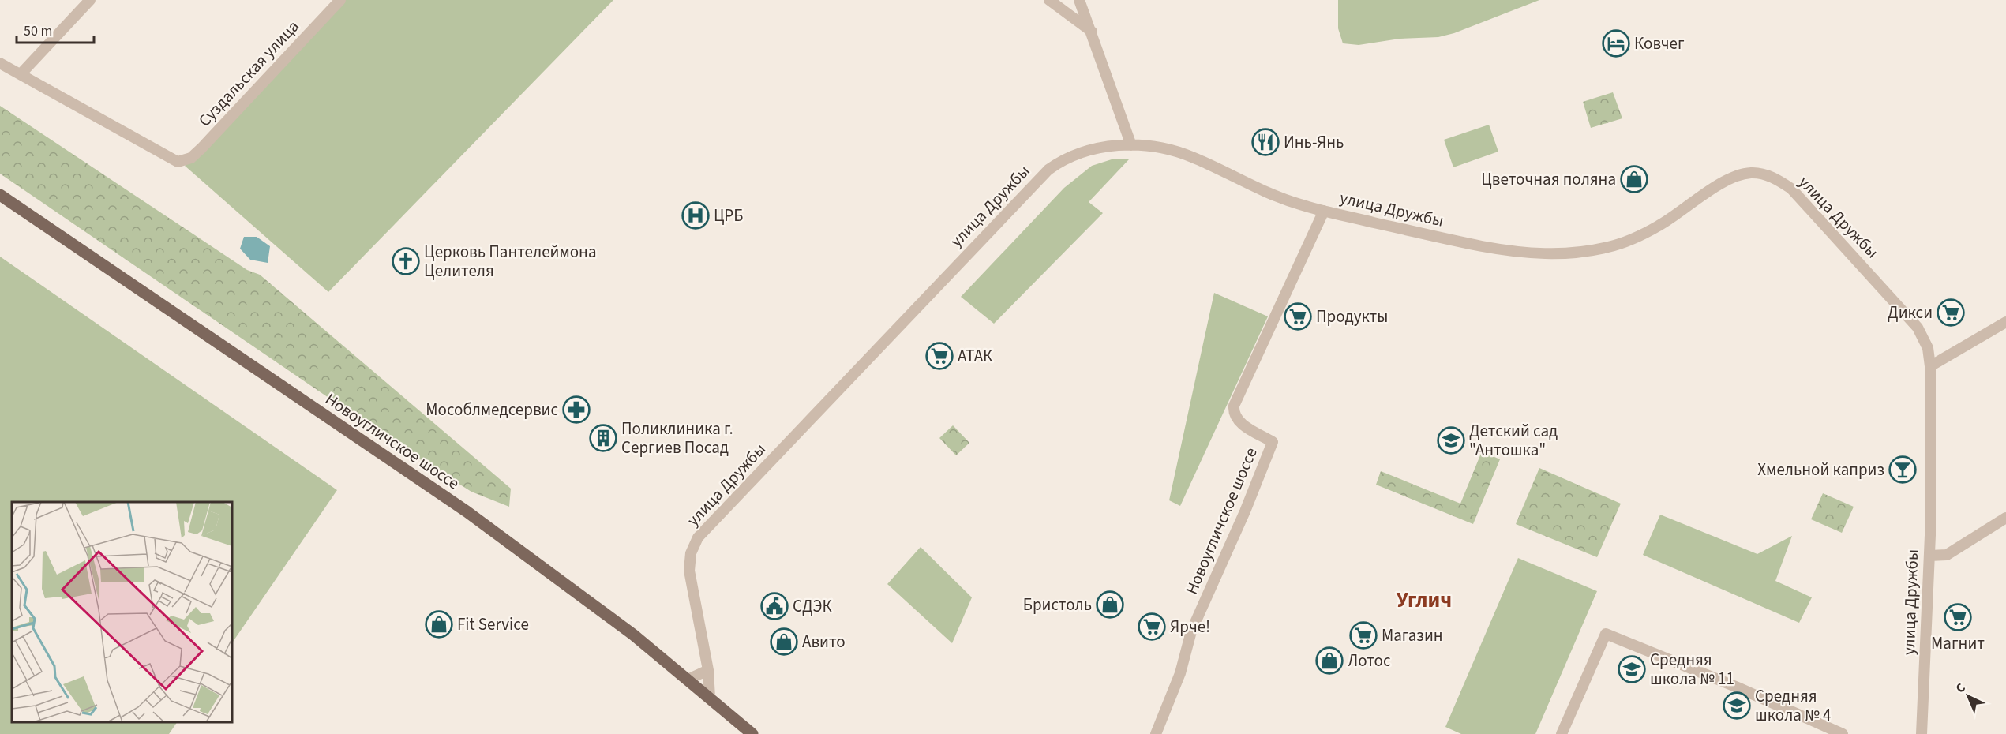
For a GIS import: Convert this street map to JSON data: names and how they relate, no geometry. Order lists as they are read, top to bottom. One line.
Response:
{"streets":{"main road":["Новоугличское шоссе"],"street":["Суздальская улица","улица Дружбы"]},"crossings":[["улица Дружбы","Новоугличское шоссе"]],"districts":["Углич"],"places":{"hotel":["Ковчег"],"restaurant":["Инь-Янь"],"shop":["Цветочная поляна","Бристоль","Fit Service","Авито","Лотос"],"hospital":["ЦРБ"],"church":["Церковь Пантелеймона Целителя"],"supermarket":["Дикси","Продукты","АТАК","Магнит","Ярче!","Магазин"],"pharmacy":["Мособлмедсервис"],"building":["Поликлиника г. Сергиев Посад"],"school or university":["Детский сад \"Антошка\"","Средняя школа № 11","Средняя школа № 4"],"bar":["Хмельной каприз"],"public building":["СДЭК"]},"scale_bar":"50 m","north":"top left"}
